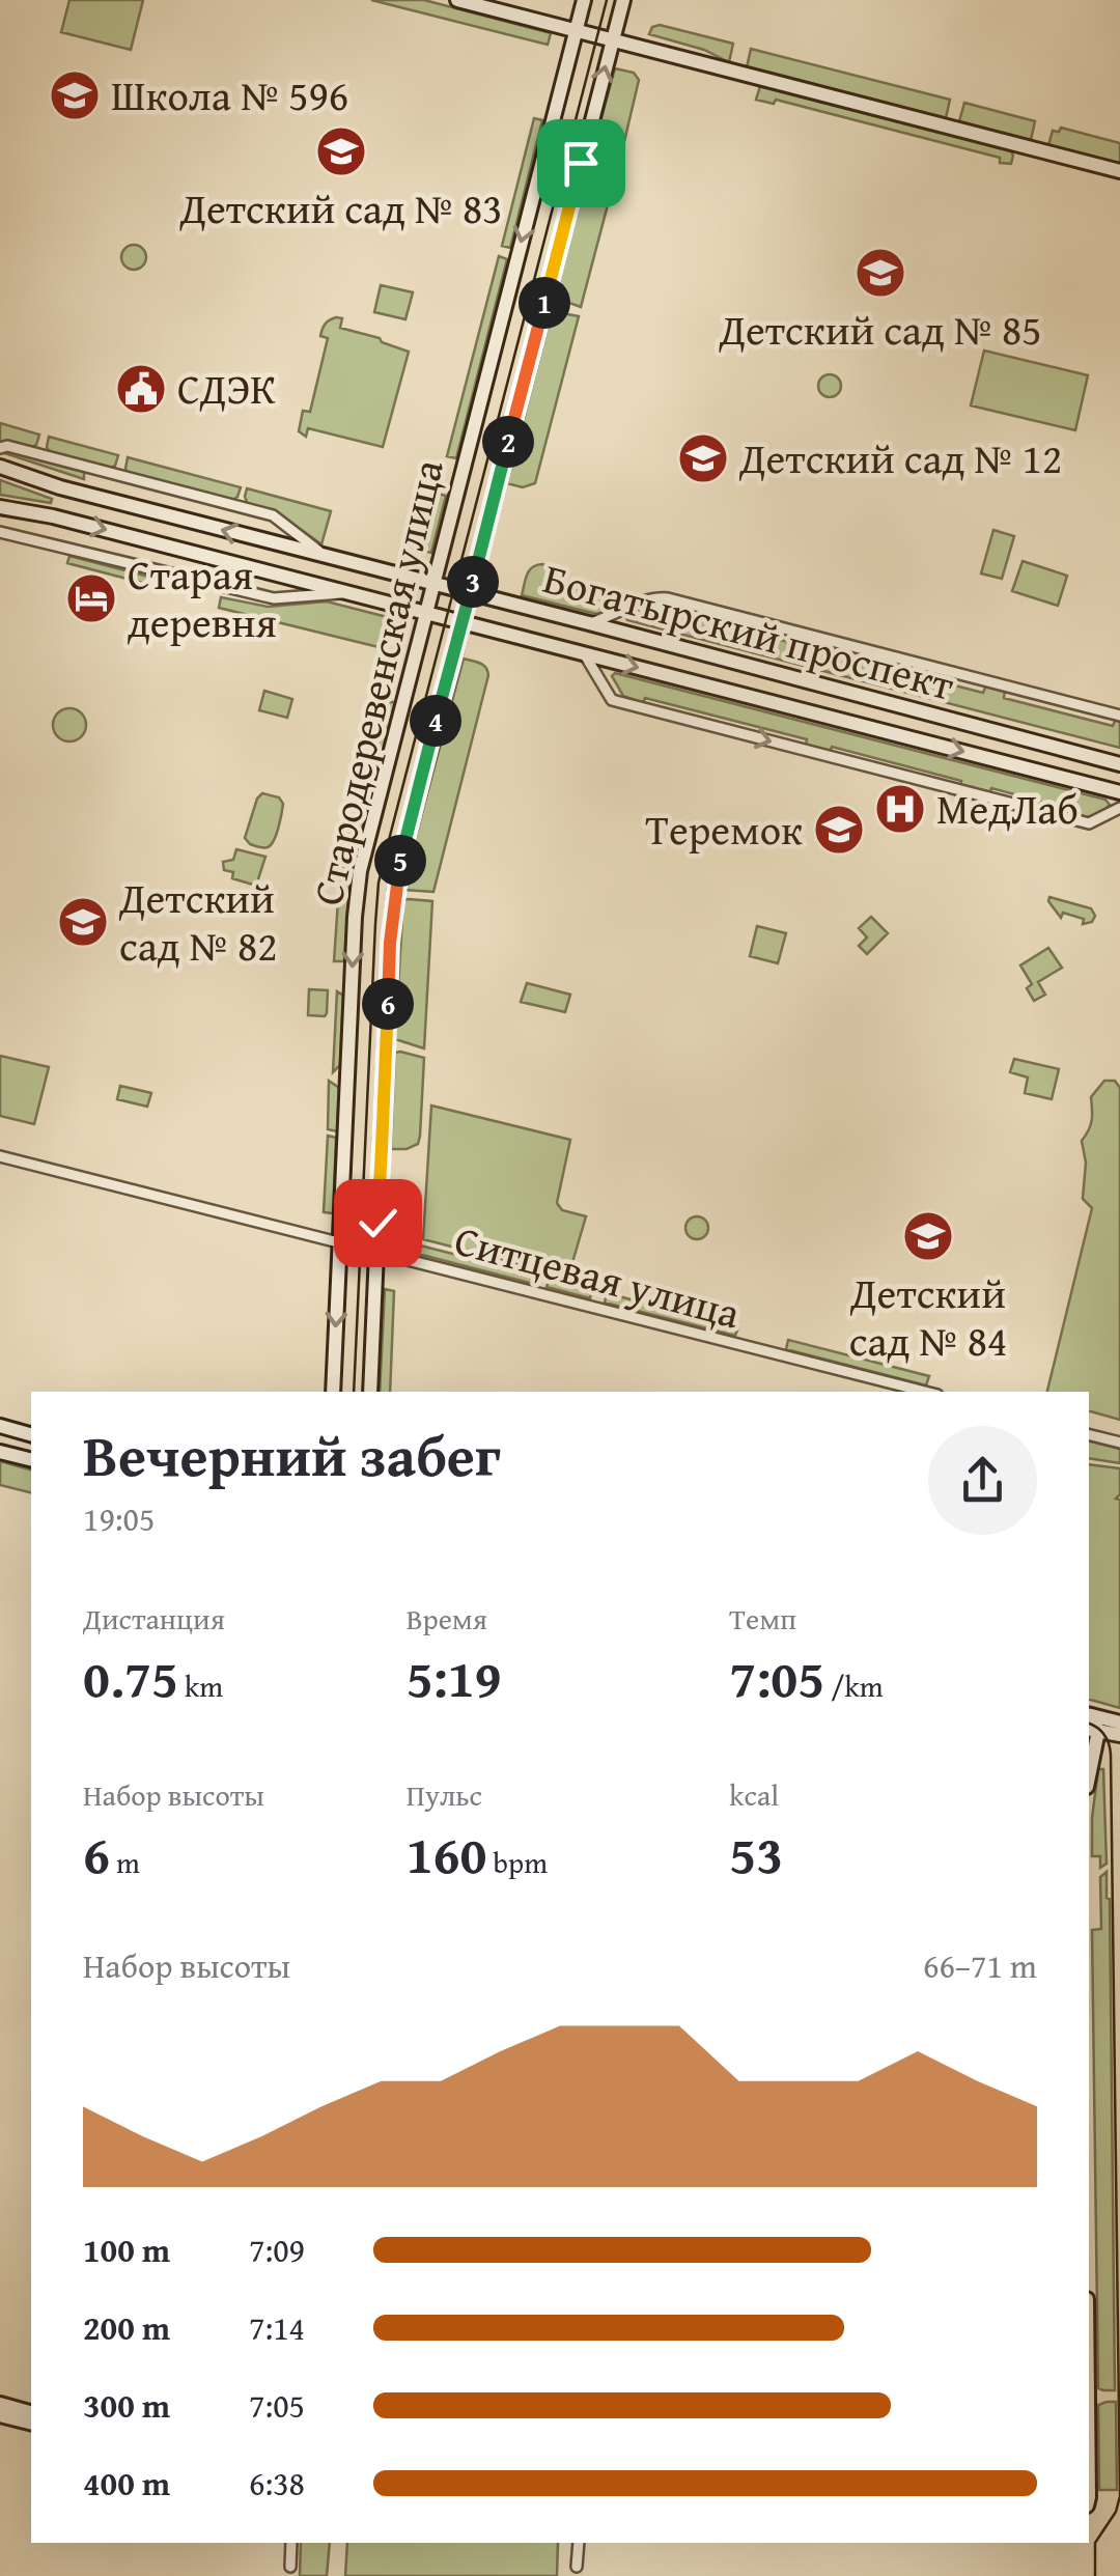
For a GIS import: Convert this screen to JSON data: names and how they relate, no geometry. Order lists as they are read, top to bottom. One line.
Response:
{"streets":{"street":["Богатырский проспект","Стародеревенская улица","Ситцевая улица"]},"crossings":[["Богатырский проспект","Стародеревенская улица"],["Стародеревенская улица","Ситцевая улица"]],"places":{"school or university":["Школа № 596","Детский сад № 83","Детский сад № 85","Детский сад № 12","Теремок","Детский сад № 82","Детский сад № 84"],"public building":["СДЭК"],"hotel":["Старая деревня"],"hospital":["МедЛаб"]},"page":{"pins":["1","2","3","4","5","6"],"heading":["Вечерний забег","19:05"],"stats":[["Дистанция","0.75 km"],["Время","5:19"],["Темп","7:05 /km"],["Набор высоты","6 m"],["Пульс","160 bpm"],["kcal","53"]],"chart":["Набор высоты","66–71 m"],"list":[{"name":"100 m","note":"7:09"},{"name":"200 m","note":"7:14"},{"name":"300 m","note":"7:05"},{"name":"400 m","note":"6:38"}]}}
